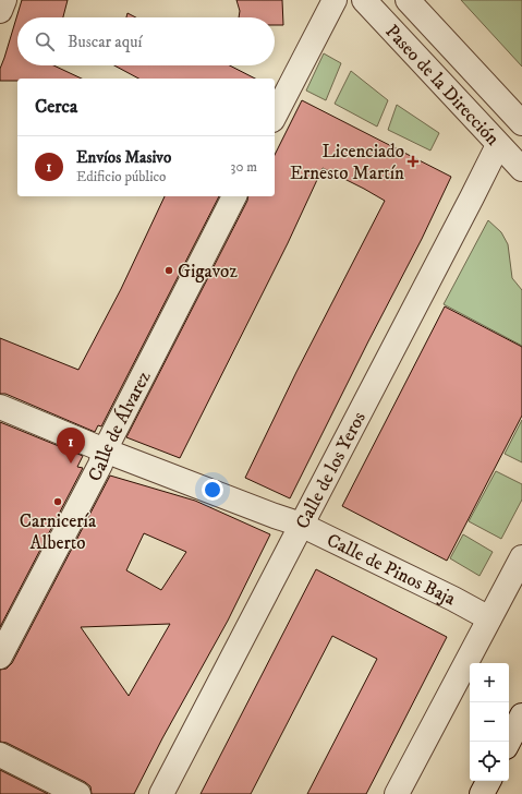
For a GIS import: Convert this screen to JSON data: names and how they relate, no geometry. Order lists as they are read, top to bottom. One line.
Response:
{"streets":{"street":["Paseo de la Dirección","Calle de Álvarez","Calle de los Yeros","Calle de Pinos Baja"]},"crossings":[["Paseo de la Dirección","Calle de los Yeros"],["Calle de Álvarez","Calle de Pinos Baja"],["Calle de los Yeros","Calle de Pinos Baja"]],"places":{"health":["Licenciado Ernesto Martín"],"other":["Gigavoz","Carnicería Alberto"]},"page":{"search":"Buscar aquí","heading":"Cerca","list":[{"mark":"1","name":"Envíos Masivo","note":"Edificio público","value":"30 m"}],"pins":"1","map_buttons":["+","−"]}}
